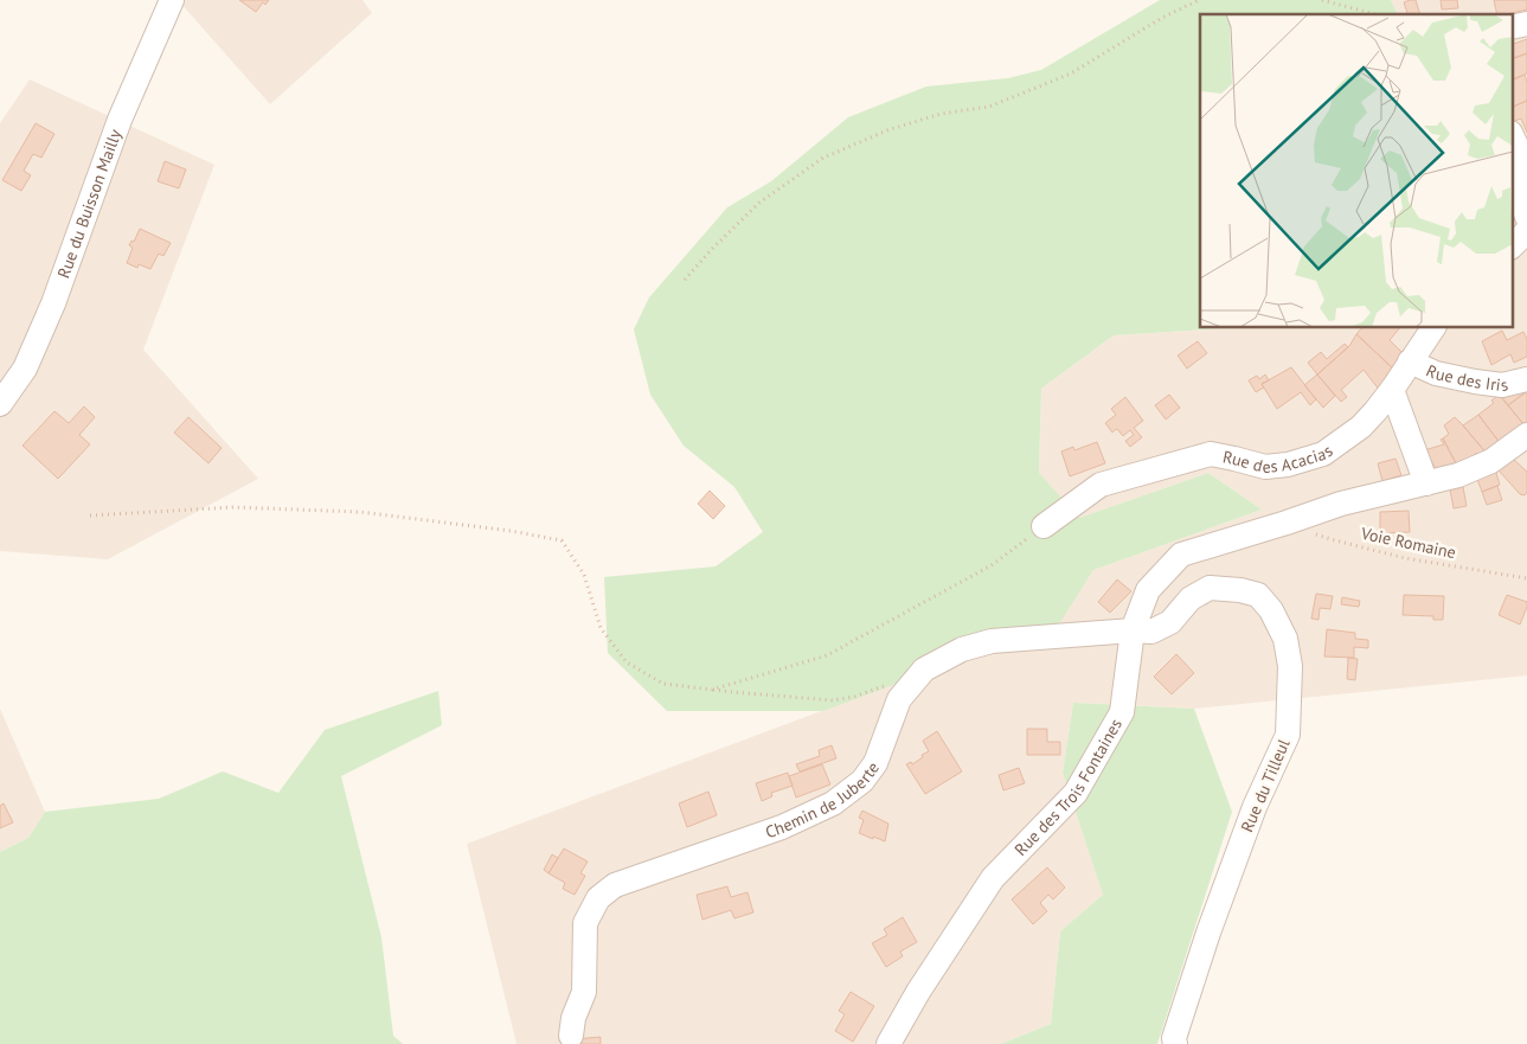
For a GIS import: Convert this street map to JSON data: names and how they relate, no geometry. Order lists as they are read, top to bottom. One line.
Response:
{"streets":{"street":["Rue du Buisson Mailly","Rue des Iris","Rue des Acacias","Rue des Trois Fontaines","Rue du Tilleul","Chemin de Juberte"],"path":["Voie Romaine"]},"crossings":[["Rue des Iris","Rue des Acacias"],["Voie Romaine","Rue des Trois Fontaines"],["Rue des Trois Fontaines","Rue du Tilleul"],["Rue des Trois Fontaines","Chemin de Juberte"],["Rue du Tilleul","Chemin de Juberte"]]}
